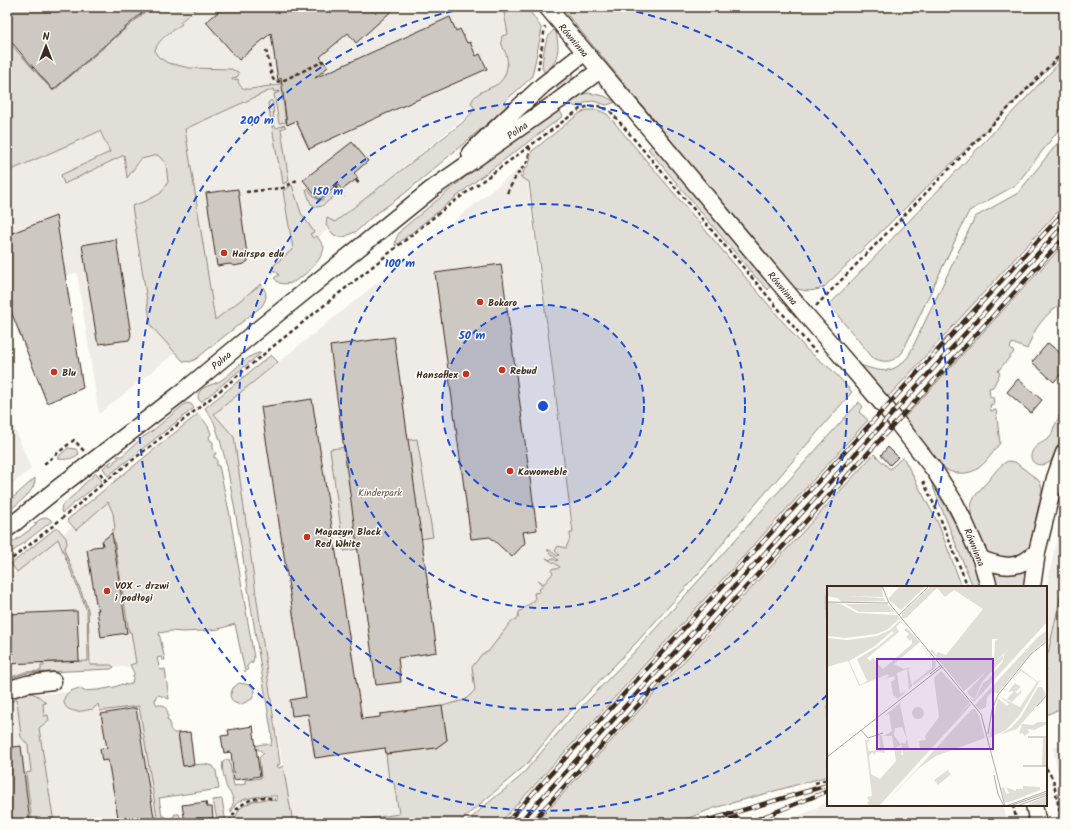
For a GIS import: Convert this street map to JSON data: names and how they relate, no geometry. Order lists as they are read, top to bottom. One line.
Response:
{"streets":{"street":["Równinna","Polna"]},"crossings":[["Równinna","Polna"]],"parks":["Kinderpark"],"places":["Hairspa edu","Bokaro","Rebud","Blu","Hansaflex","Kawomeble","Magazyn Black Red White","VOX - drzwi i podłogi"],"north":"top","rings":["200 m","150 m","100 m","50 m"]}
